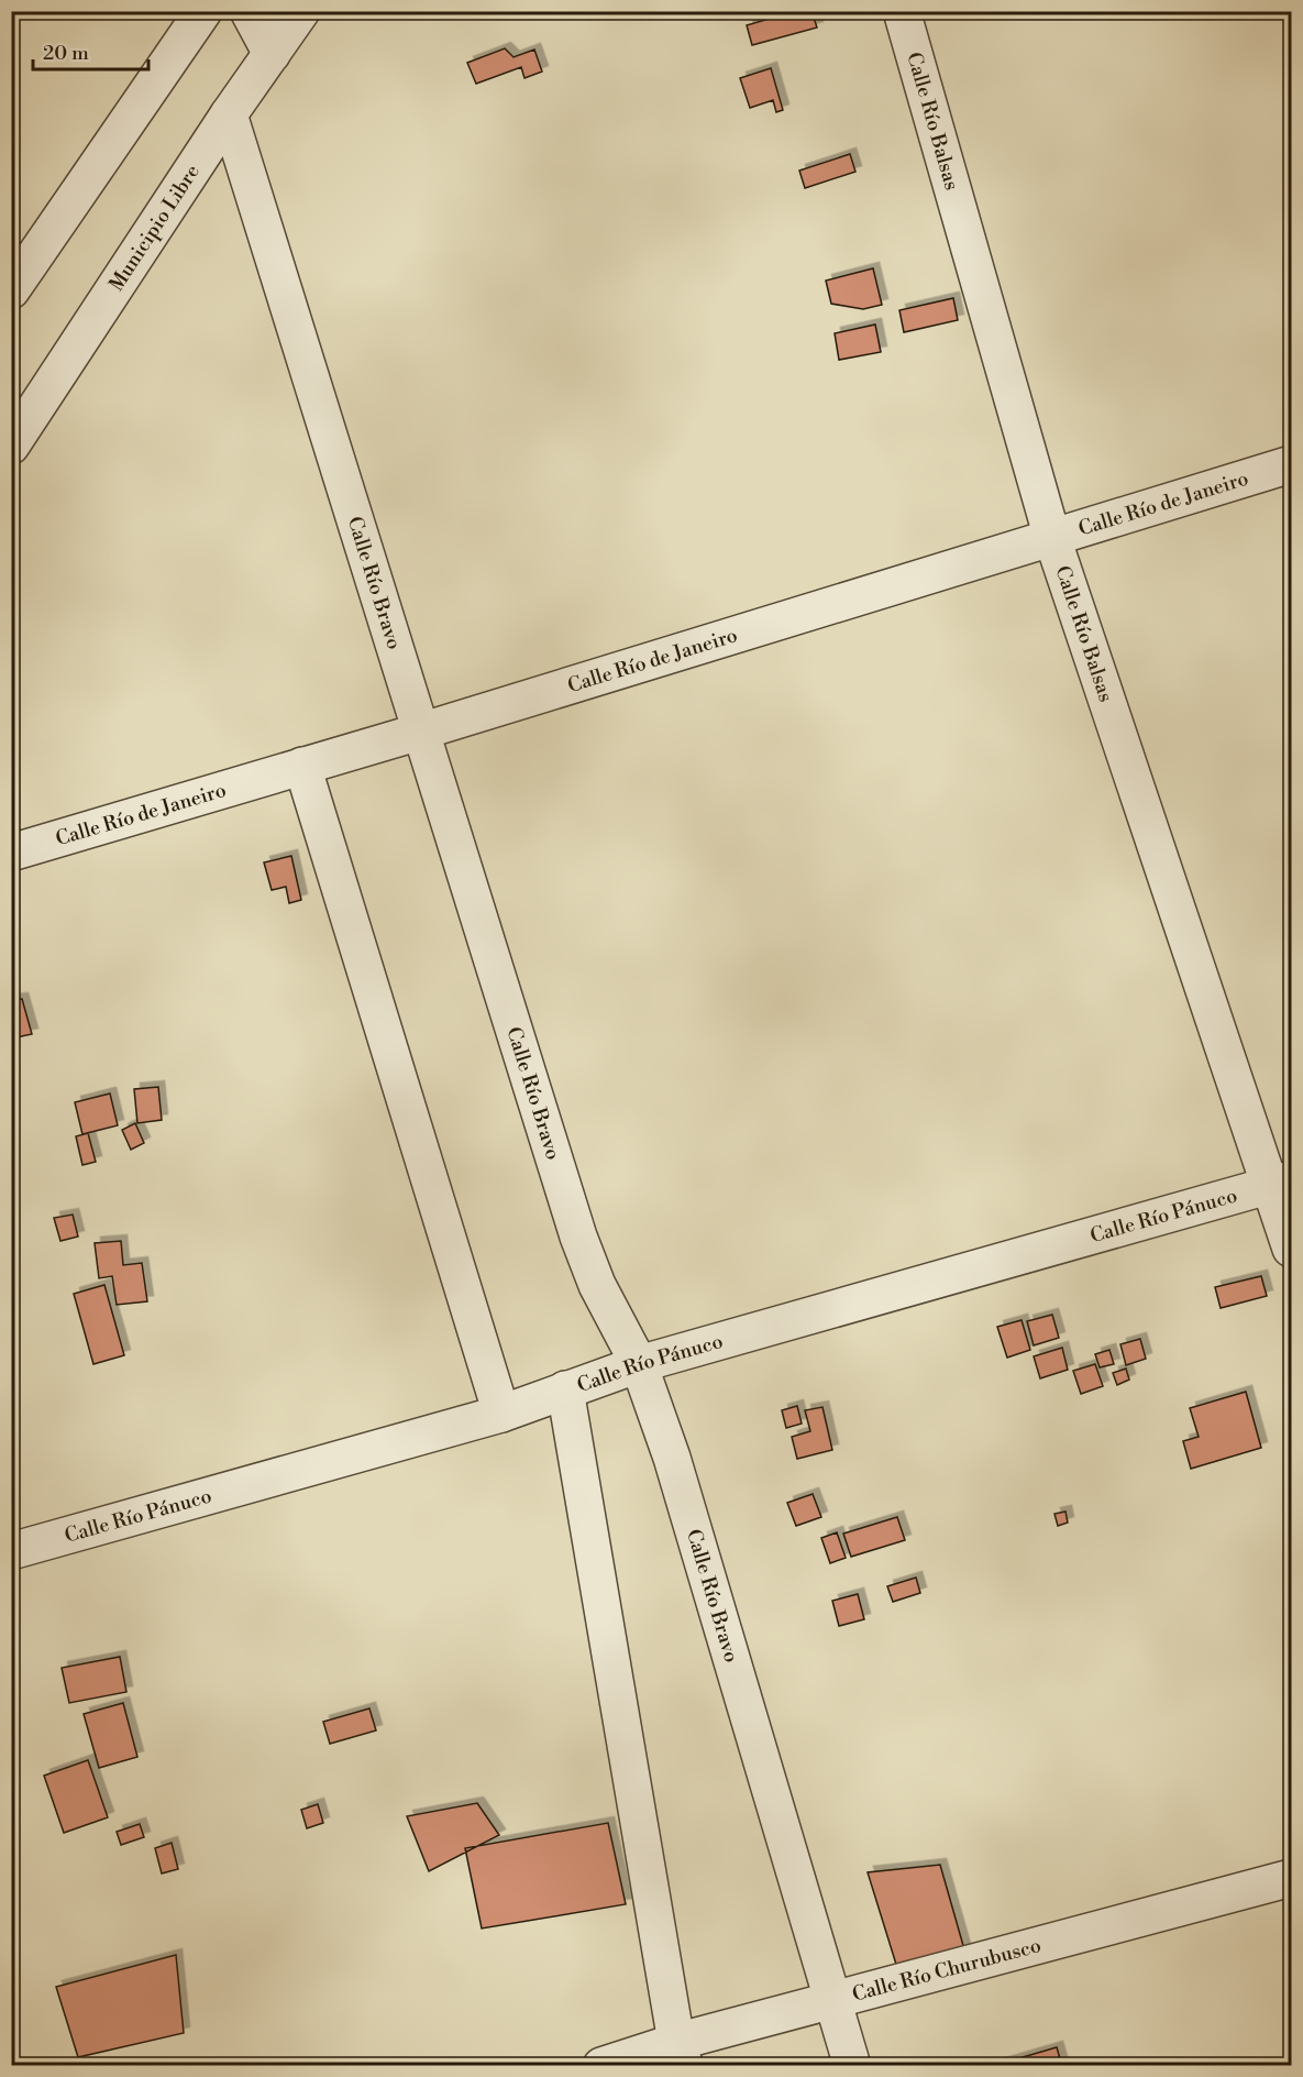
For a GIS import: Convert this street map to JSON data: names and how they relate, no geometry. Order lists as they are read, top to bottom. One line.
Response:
{"streets":{"street":["Calle Río Balsas","Municipio Libre","Calle Río de Janeiro","Calle Río Bravo","Calle Río Pánuco","Calle Río Churubusco"]},"crossings":[["Calle Río Balsas","Calle Río de Janeiro"],["Calle Río Balsas","Calle Río Pánuco"],["Municipio Libre","Calle Río Bravo"],["Calle Río de Janeiro","Calle Río Bravo"],["Calle Río Bravo","Calle Río Pánuco"],["Calle Río Bravo","Calle Río Churubusco"]],"scale_bar":"20 m"}
